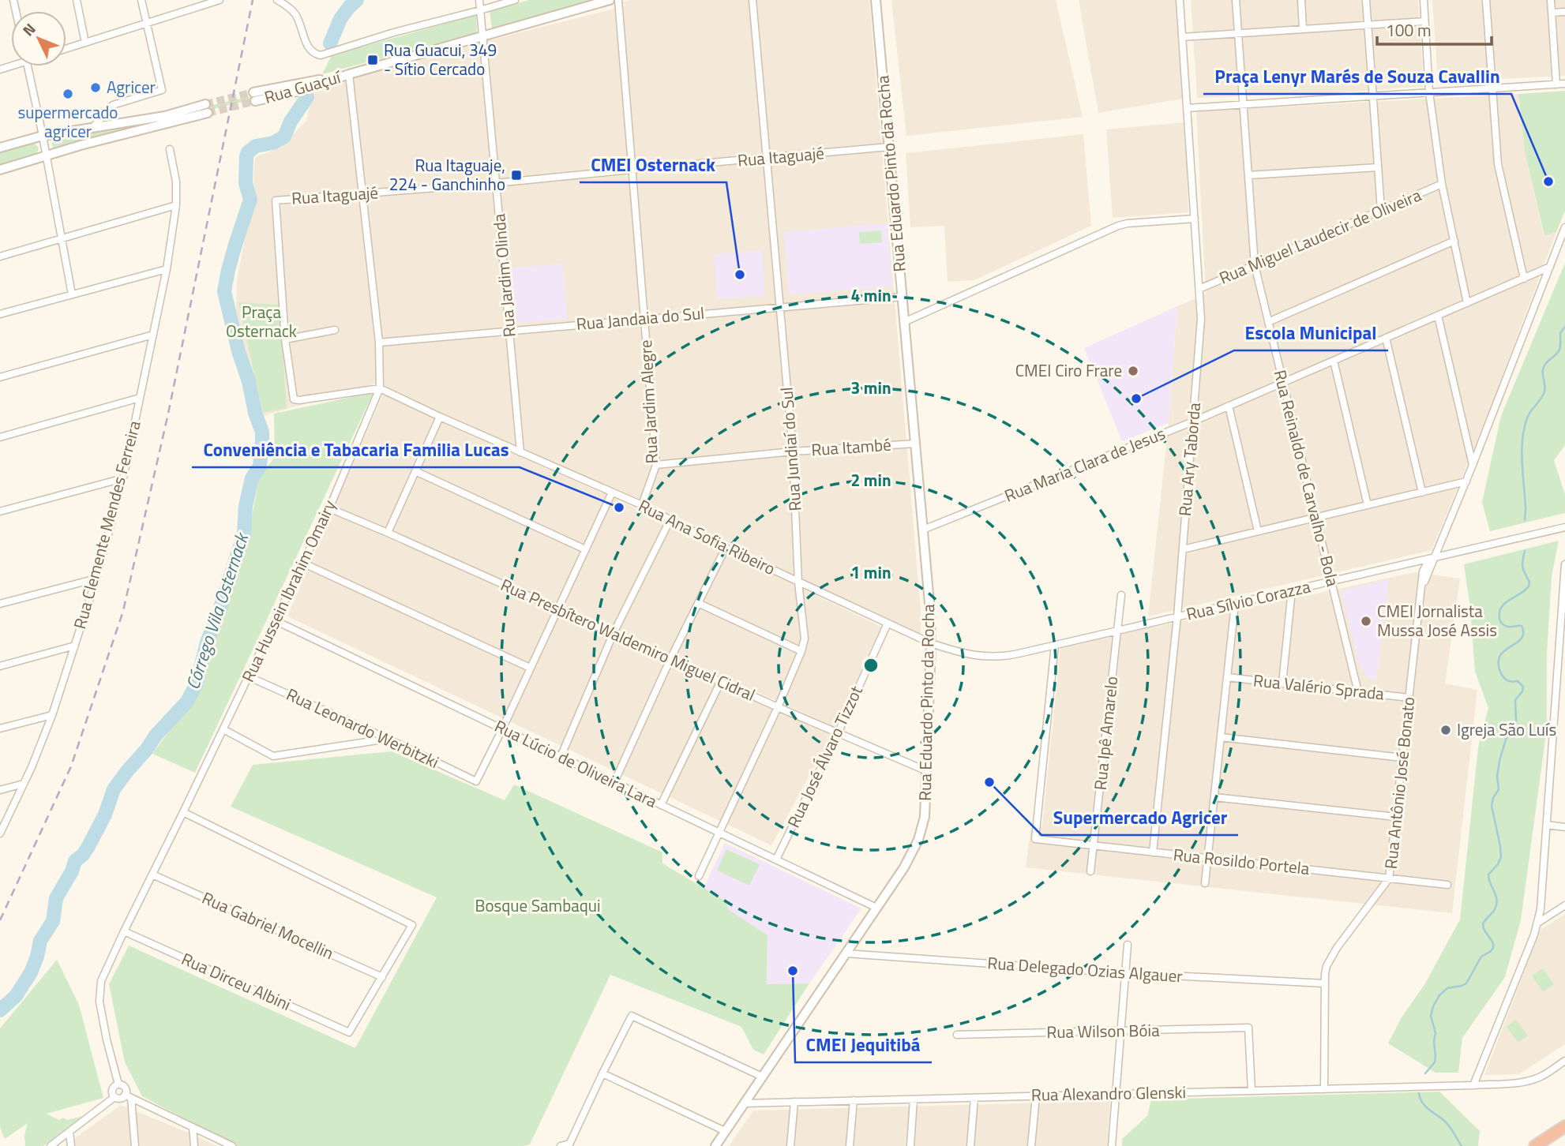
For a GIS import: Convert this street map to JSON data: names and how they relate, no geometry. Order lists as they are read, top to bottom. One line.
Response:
{"streets":{"main road":["Rua Guaçuí","Rua Eduardo Pinto da Rocha"],"street":["Rua Itaguajé","Rua Miguel Laudecir de Oliveira","Rua Jardim Olinda","Rua Jandaia do Sul","Rua Jardim Alegre","Rua Itambé","Rua Jundiaí do Sul","Rua Ary Taborda","Rua Maria Clara de Jesus","Rua Reinaldo de Carvalho - Bola","Rua Clemente Mendes Ferreira","Rua Ana Sofia Ribeiro","Rua Hussein Ibrahim Omairy","Rua Sílvio Corazza","Rua Presbítero Waldemiro Miguel Cidral","Rua Valério Sprada","Rua Leonardo Werbitzki","Rua Ipê Amarelo","Rua José Álvaro Tizzot","Rua Lúcio de Oliveira Lara","Rua Antônio José Bonato","Rua Rosildo Portela","Rua Gabriel Mocellin","Rua Delegado Ozias Algauer","Rua Dirceu Albini","Rua Wilson Bóia","Rua Alexandro Glenski"]},"crossings":[["Rua Guaçuí","Rua Jardim Olinda"],["Rua Guaçuí","Rua Hussein Ibrahim Omairy"],["Rua Itaguajé","Rua Eduardo Pinto da Rocha"],["Rua Itaguajé","Rua Jardim Olinda"],["Rua Itaguajé","Rua Jardim Alegre"],["Rua Itaguajé","Rua Jundiaí do Sul"],["Rua Itaguajé","Rua Hussein Ibrahim Omairy"],["Rua Eduardo Pinto da Rocha","Rua Jandaia do Sul"],["Rua Eduardo Pinto da Rocha","Rua Itambé"],["Rua Eduardo Pinto da Rocha","Rua Maria Clara de Jesus"],["Rua Eduardo Pinto da Rocha","Rua Ana Sofia Ribeiro"],["Rua Eduardo Pinto da Rocha","Rua Sílvio Corazza"],["Rua Eduardo Pinto da Rocha","Rua Presbítero Waldemiro Miguel Cidral"],["Rua Eduardo Pinto da Rocha","Rua Lúcio de Oliveira Lara"],["Rua Eduardo Pinto da Rocha","Rua Delegado Ozias Algauer"],["Rua Eduardo Pinto da Rocha","Rua Alexandro Glenski"],["Rua Miguel Laudecir de Oliveira","Rua Ary Taborda"],["Rua Miguel Laudecir de Oliveira","Rua Reinaldo de Carvalho - Bola"],["Rua Jardim Olinda","Rua Jandaia do Sul"],["Rua Jardim Olinda","Rua Ana Sofia Ribeiro"],["Rua Jandaia do Sul","Rua Jardim Alegre"],["Rua Jandaia do Sul","Rua Jundiaí do Sul"],["Rua Jandaia do Sul","Rua Hussein Ibrahim Omairy"],["Rua Jardim Alegre","Rua Itambé"],["Rua Jardim Alegre","Rua Ana Sofia Ribeiro"],["Rua Itambé","Rua Jundiaí do Sul"],["Rua Jundiaí do Sul","Rua Ana Sofia Ribeiro"],["Rua Jundiaí do Sul","Rua Presbítero Waldemiro Miguel Cidral"],["Rua Jundiaí do Sul","Rua Lúcio de Oliveira Lara"],["Rua Ary Taborda","Rua Maria Clara de Jesus"],["Rua Ary Taborda","Rua Sílvio Corazza"],["Rua Ary Taborda","Rua Rosildo Portela"],["Rua Maria Clara de Jesus","Rua Reinaldo de Carvalho - Bola"],["Rua Maria Clara de Jesus","Rua Antônio José Bonato"],["Rua Reinaldo de Carvalho - Bola","Rua Sílvio Corazza"],["Rua Reinaldo de Carvalho - Bola","Rua Valério Sprada"],["Rua Ana Sofia Ribeiro","Rua Hussein Ibrahim Omairy"],["Rua Ana Sofia Ribeiro","Rua Sílvio Corazza"],["Rua Ana Sofia Ribeiro","Rua José Álvaro Tizzot"],["Rua Hussein Ibrahim Omairy","Rua Presbítero Waldemiro Miguel Cidral"],["Rua Hussein Ibrahim Omairy","Rua Leonardo Werbitzki"],["Rua Hussein Ibrahim Omairy","Rua Lúcio de Oliveira Lara"],["Rua Hussein Ibrahim Omairy","Rua Gabriel Mocellin"],["Rua Hussein Ibrahim Omairy","Rua Dirceu Albini"],["Rua Sílvio Corazza","Rua Ipê Amarelo"],["Rua Sílvio Corazza","Rua Antônio José Bonato"],["Rua Sílvio Corazza","Rua Rosildo Portela"],["Rua Presbítero Waldemiro Miguel Cidral","Rua José Álvaro Tizzot"],["Rua Valério Sprada","Rua Antônio José Bonato"],["Rua Leonardo Werbitzki","Rua Lúcio de Oliveira Lara"],["Rua Ipê Amarelo","Rua Rosildo Portela"],["Rua José Álvaro Tizzot","Rua Lúcio de Oliveira Lara"],["Rua Antônio José Bonato","Rua Rosildo Portela"],["Rua Antônio José Bonato","Rua Delegado Ozias Algauer"],["Rua Antônio José Bonato","Rua Alexandro Glenski"],["Rua Gabriel Mocellin","Rua Dirceu Albini"],["Rua Wilson Bóia","Rua Alexandro Glenski"]],"water":["Córrego Vila Osternack"],"parks":["Praça Osternack","Bosque Sambaqui"],"places":{"transit":["Rua Guacui, 349 - Sítio Cercado","Rua Itaguaje, 224 - Ganchinho"],"other":["Agricer","supermercado agricer","Praça Lenyr Marés de Souza Cavallin","CMEI Osternack","CMEI Ciro Frare","Escola Municipal","Conveniência e Tabacaria Familia Lucas","CMEI Jornalista Mussa José Assis","Igreja São Luís","Supermercado Agricer","CMEI Jequitibá"]},"scale_bar":"100 m","north":"top left","rings":["4 min","3 min","2 min","1 min"]}
